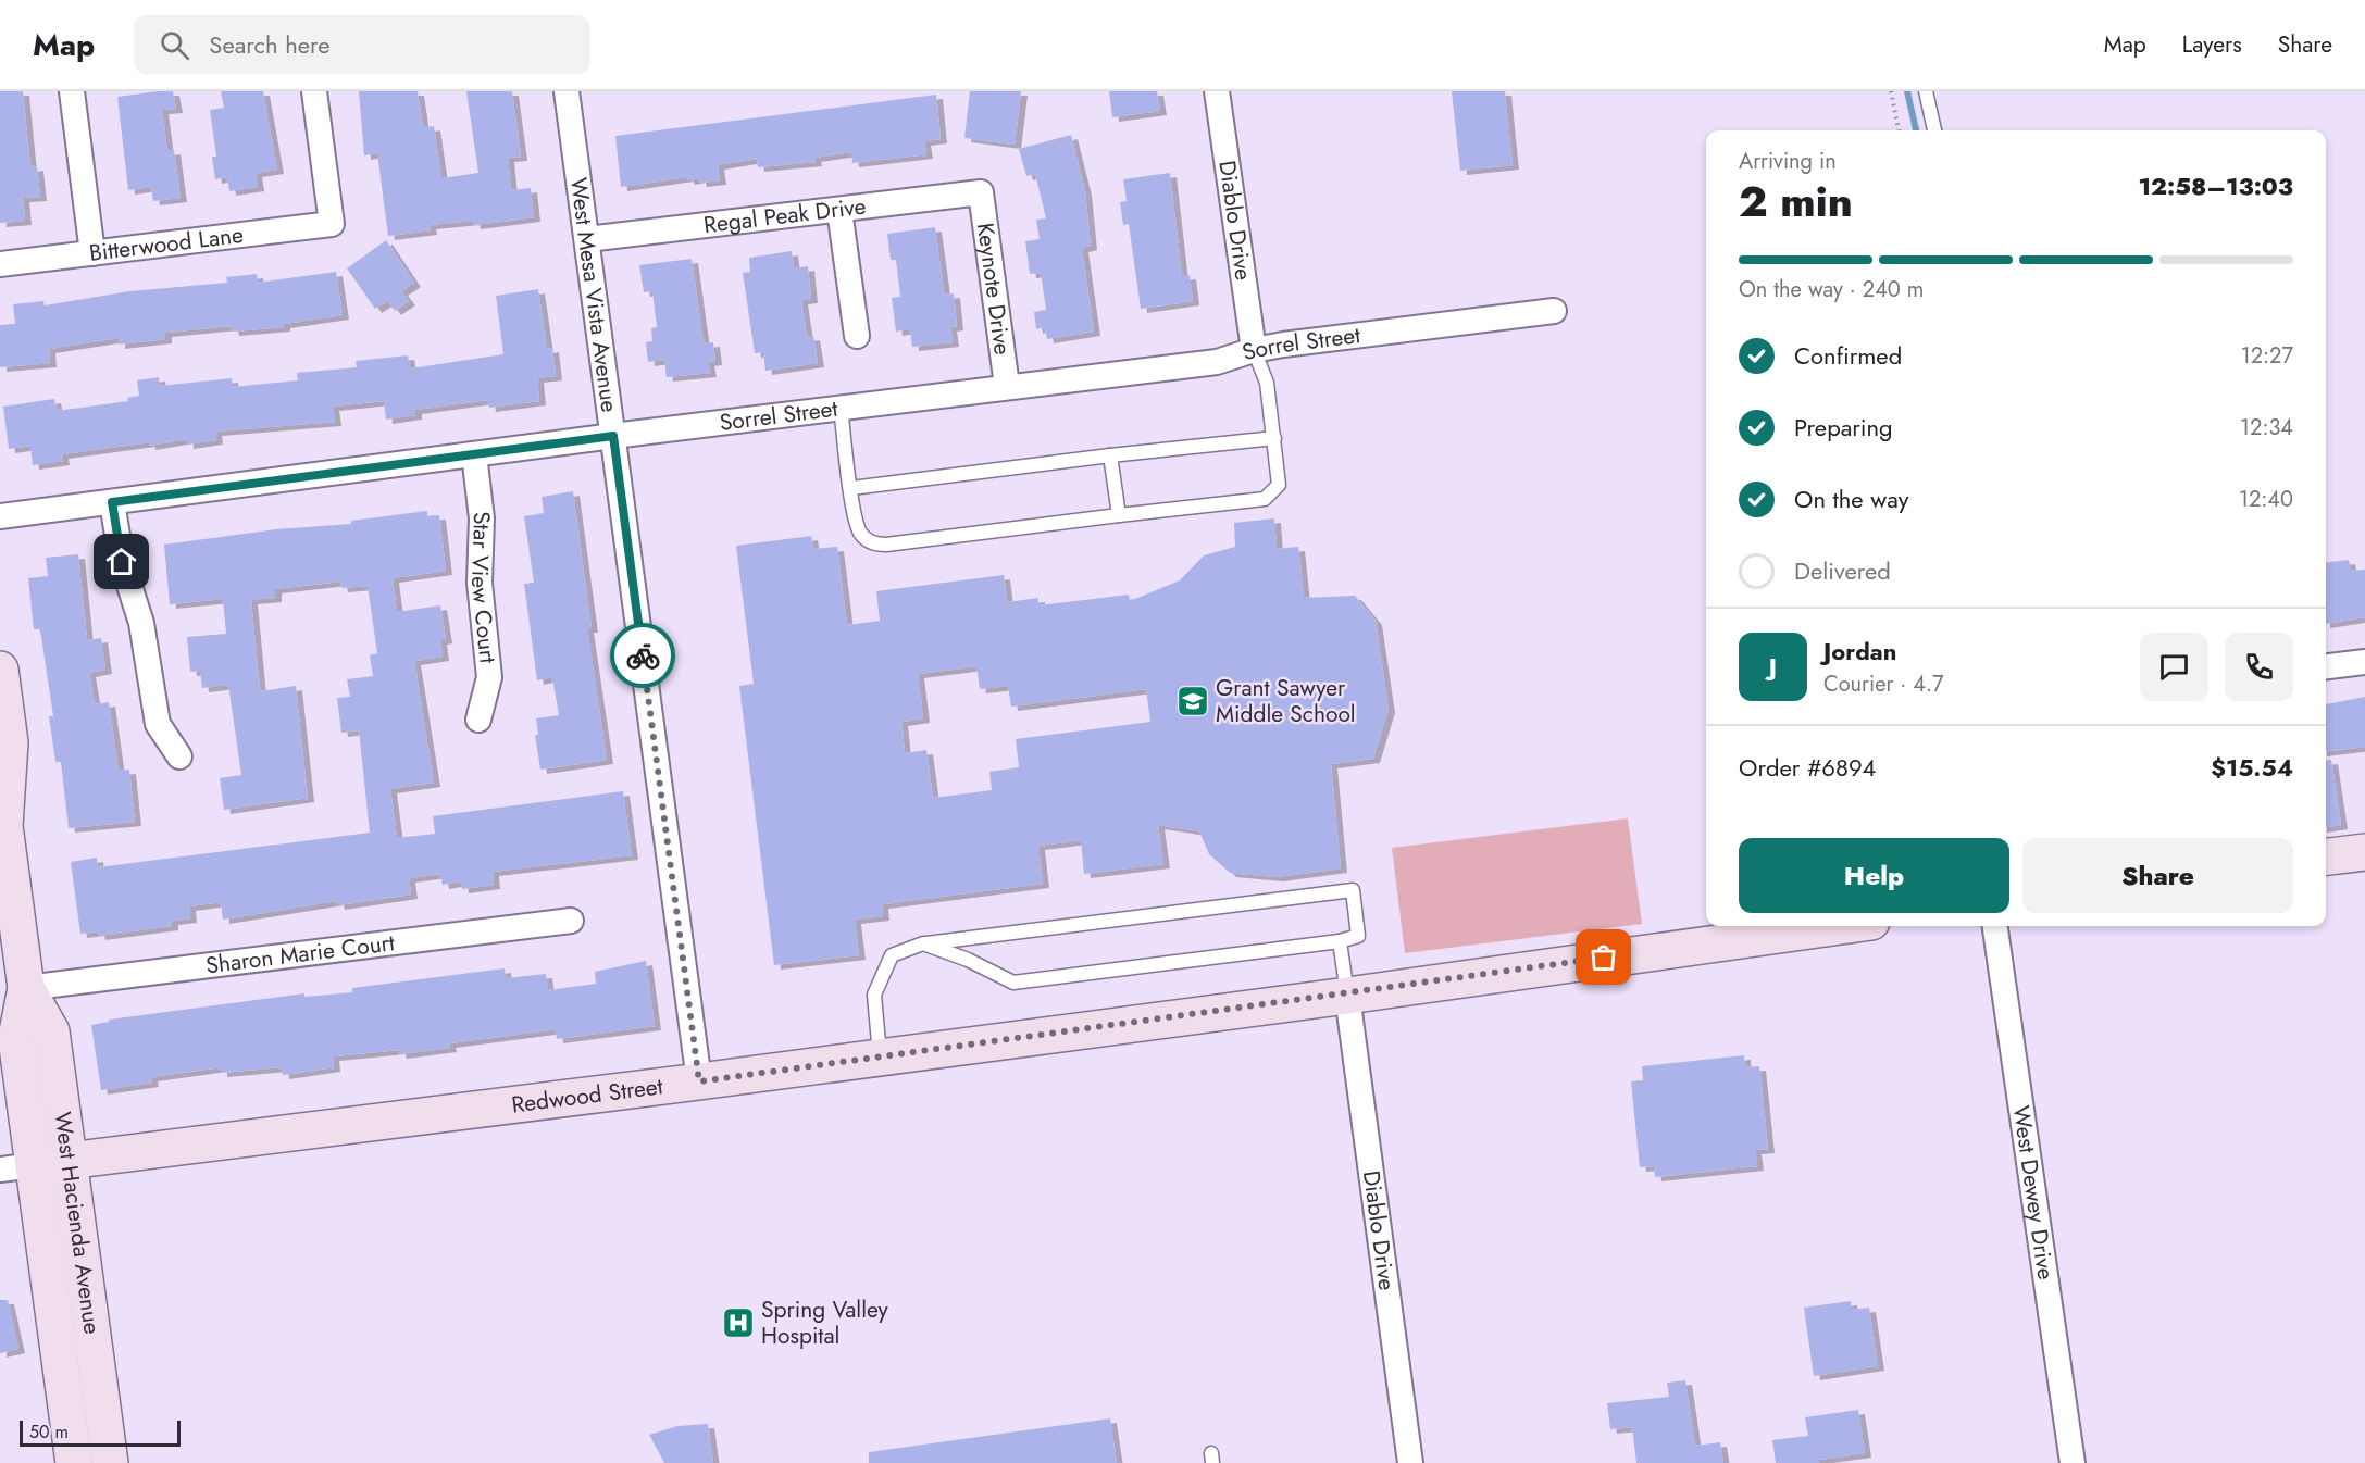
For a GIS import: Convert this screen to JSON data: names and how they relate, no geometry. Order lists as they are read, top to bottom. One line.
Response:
{"streets":{"street":["Regal Peak Drive","Diablo Drive","Bitterwood Lane","Keynote Drive","West Mesa Vista Avenue","Sorrel Street","Star View Court","Sharon Marie Court","Redwood Street","West Dewey Drive","West Hacienda Avenue"]},"crossings":[["Regal Peak Drive","Keynote Drive"],["Regal Peak Drive","West Mesa Vista Avenue"],["Diablo Drive","Sorrel Street"],["Diablo Drive","Redwood Street"],["Keynote Drive","Sorrel Street"],["West Mesa Vista Avenue","Sorrel Street"],["West Mesa Vista Avenue","Redwood Street"],["Sorrel Street","Star View Court"],["Sharon Marie Court","West Hacienda Avenue"],["Redwood Street","West Hacienda Avenue"]],"places":{"school or university":["Grant Sawyer Middle School"],"hospital":["Spring Valley Hospital"]},"scale_bar":"50 m","page":{"header":"Map","search":"Search here","nav":["Map","Layers","Share"],"heading":["2 min","Arriving in","12:58–13:03"],"panel":["Jordan","Courier · 4.7","Order #6894","$15.54"],"bar":"On the way · 240 m","list":[["Confirmed","12:27"],["Preparing","12:34"],["On the way","12:40"],"Delivered"],"round":"J","buttons":["Help","Share"],"scale":"50 m"}}
